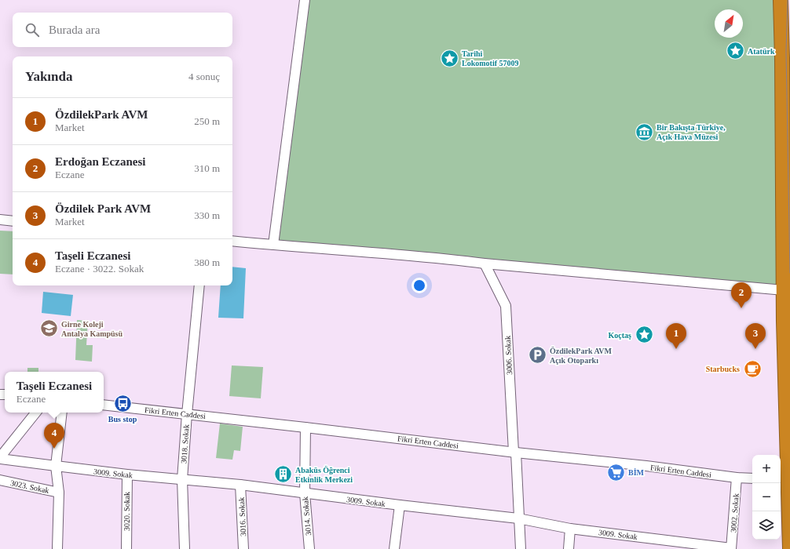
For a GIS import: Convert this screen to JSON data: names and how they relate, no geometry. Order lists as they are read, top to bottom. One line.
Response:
{"streets":{"street":["3006. Sokak","Fikri Erten Caddesi","3018. Sokak","3009. Sokak","3023. Sokak","3020. Sokak","3002. Sokak","3014. Sokak","3016. Sokak"]},"crossings":[["3006. Sokak","Fikri Erten Caddesi"],["3006. Sokak","3009. Sokak"],["Fikri Erten Caddesi","3018. Sokak"],["Fikri Erten Caddesi","3002. Sokak"],["Fikri Erten Caddesi","3014. Sokak"],["3018. Sokak","3009. Sokak"],["3009. Sokak","3020. Sokak"],["3009. Sokak","3002. Sokak"],["3009. Sokak","3014. Sokak"],["3009. Sokak","3016. Sokak"]],"places":{"place":["Atatürk","Tarihi Lokomotif 57009","Koçtaş"],"museum":["Bir Bakışta Türkiye, Açık Hava Müzesi"],"school or university":["Girne Koleji Antalya Kampüsü"],"parking":["ÖzdilekPark AVM Açık Otoparkı"],"cafe":["Starbucks"],"bus stop":["Bus stop"],"supermarket":["BİM"],"building":["Abaküs Öğrenci Etkinlik Merkezi"]},"north":"top right","page":{"search":"Burada ara","heading":["Yakında","4 sonuç"],"list":[{"mark":"1","name":"ÖzdilekPark AVM","note":"Market","value":"250 m"},{"mark":"2","name":"Erdoğan Eczanesi","note":"Eczane","value":"310 m"},{"mark":"3","name":"Özdilek Park AVM","note":"Market","value":"330 m"},{"mark":"4","name":"Taşeli Eczanesi","note":"Eczane · 3022. Sokak","value":"380 m"}],"pins":["2","1","3","4"],"popup":["Taşeli Eczanesi","Eczane"],"map_buttons":["+","−"]}}
